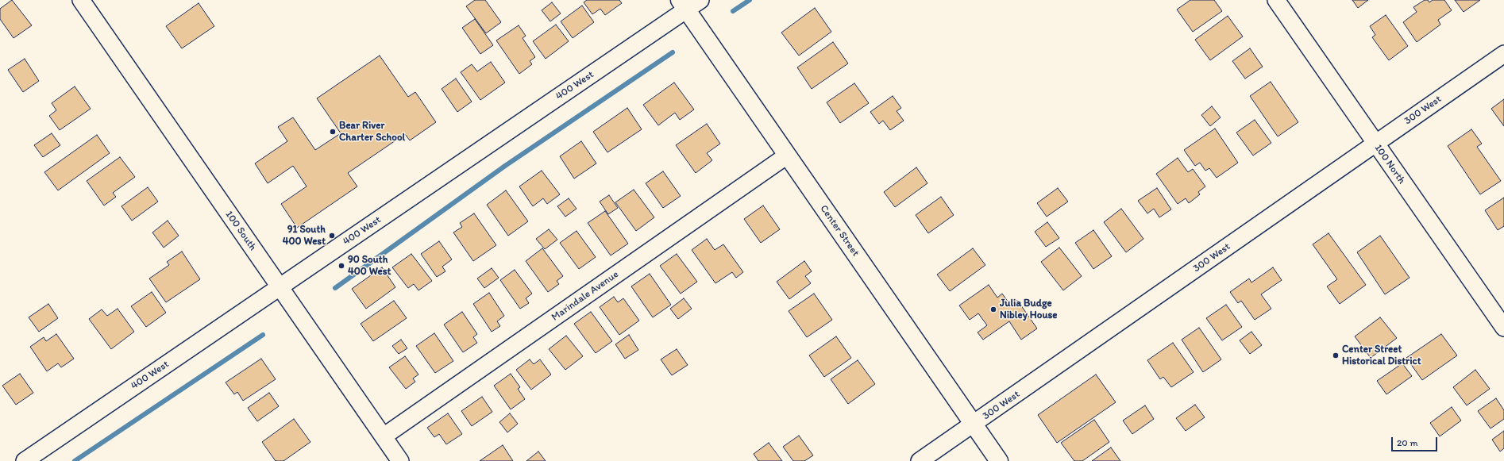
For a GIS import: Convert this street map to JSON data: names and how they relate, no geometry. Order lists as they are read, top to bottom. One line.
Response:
{"streets":{"street":["400 West","300 West","100 North","100 South","Center Street","Marindale Avenue"]},"crossings":[["400 West","100 South"],["400 West","Center Street"],["300 West","100 North"],["300 West","Center Street"],["100 South","Marindale Avenue"],["Center Street","Marindale Avenue"]],"places":["Bear River Charter School","91 South 400 West","90 South 400 West","Julia Budge Nibley House","Center Street Historical District"],"scale_bar":"20 m"}
